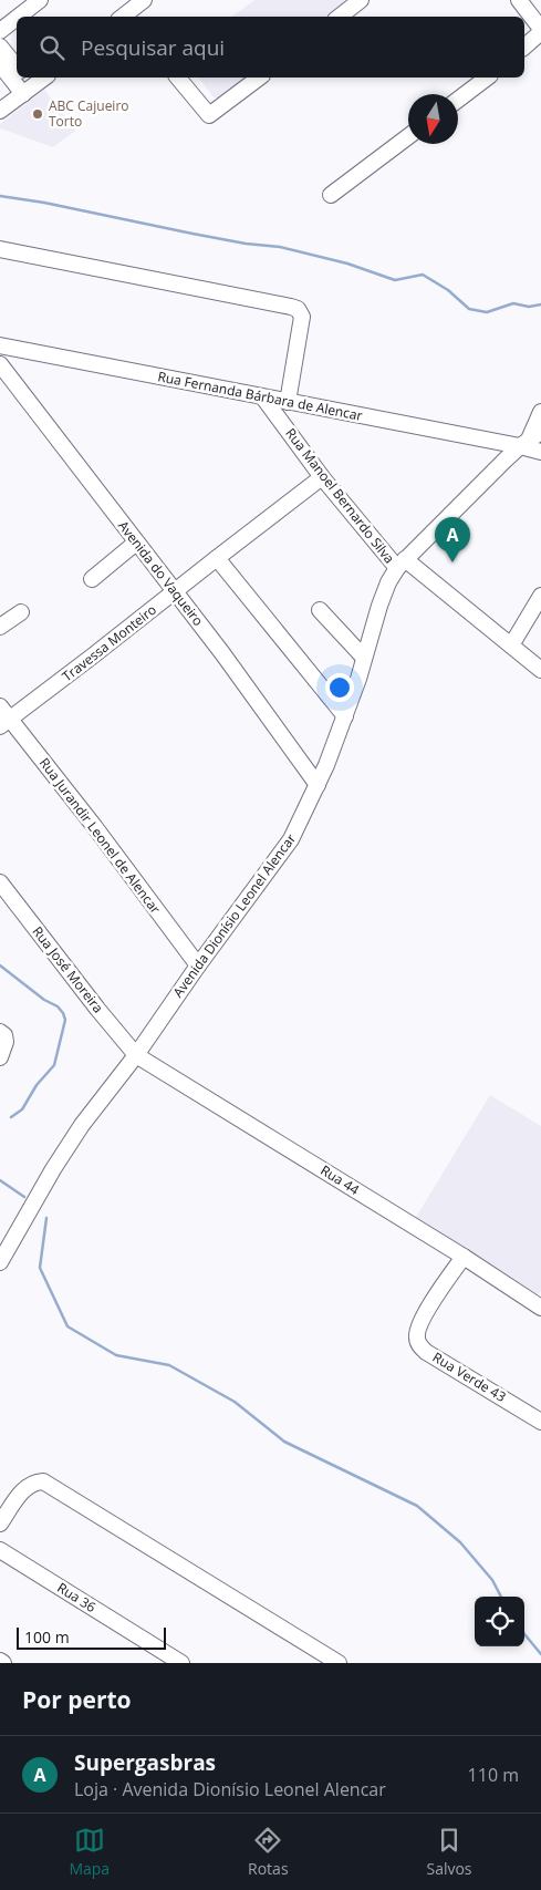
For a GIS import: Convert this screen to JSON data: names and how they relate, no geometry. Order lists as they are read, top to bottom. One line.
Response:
{"streets":{"street":["Rua Fernanda Bárbara de Alencar","Rua Manoel Bernardo Silva","Avenida do Vaqueiro","Travessa Monteiro","Rua Jurandir Leonel de Alencar","Avenida Dionísio Leonel Alencar","Rua José Moreira","Rua 44","Rua Verde 43","Rua 36"]},"crossings":[["Rua Fernanda Bárbara de Alencar","Rua Manoel Bernardo Silva"],["Rua Fernanda Bárbara de Alencar","Avenida Dionísio Leonel Alencar"],["Rua Manoel Bernardo Silva","Travessa Monteiro"],["Rua Manoel Bernardo Silva","Avenida Dionísio Leonel Alencar"],["Avenida do Vaqueiro","Travessa Monteiro"],["Avenida do Vaqueiro","Avenida Dionísio Leonel Alencar"],["Travessa Monteiro","Rua Jurandir Leonel de Alencar"],["Rua Jurandir Leonel de Alencar","Avenida Dionísio Leonel Alencar"],["Avenida Dionísio Leonel Alencar","Rua José Moreira"],["Avenida Dionísio Leonel Alencar","Rua 44"],["Rua José Moreira","Rua 44"],["Rua 44","Rua Verde 43"]],"places":["ABC Cajueiro Torto"],"scale_bar":"100 m","north":"bottom","page":{"search":"Pesquisar aqui","pins":"A","scale":"100 m","heading":"Por perto","list":[{"mark":"A","name":"Supergasbras","note":"Loja · Avenida Dionísio Leonel Alencar","value":"110 m"}],"nav":["Mapa","Rotas","Salvos"]}}
